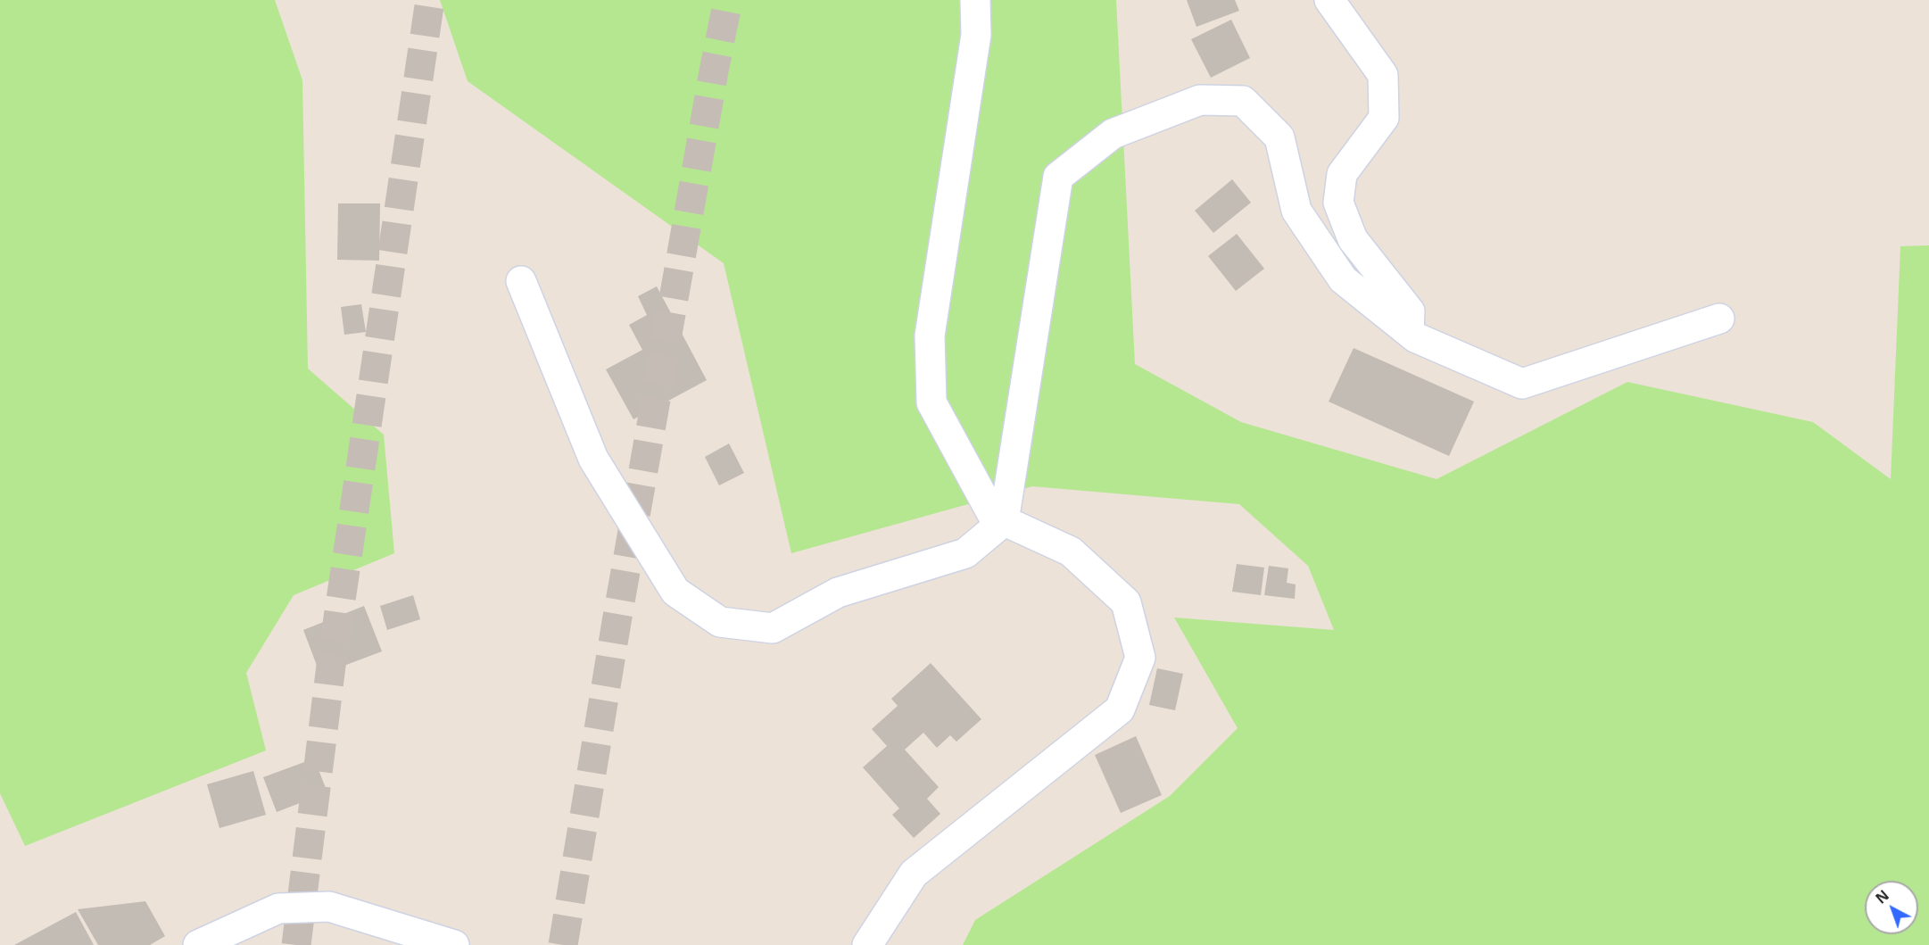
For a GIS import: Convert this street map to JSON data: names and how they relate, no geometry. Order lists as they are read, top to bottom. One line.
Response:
{"north":"top left"}
